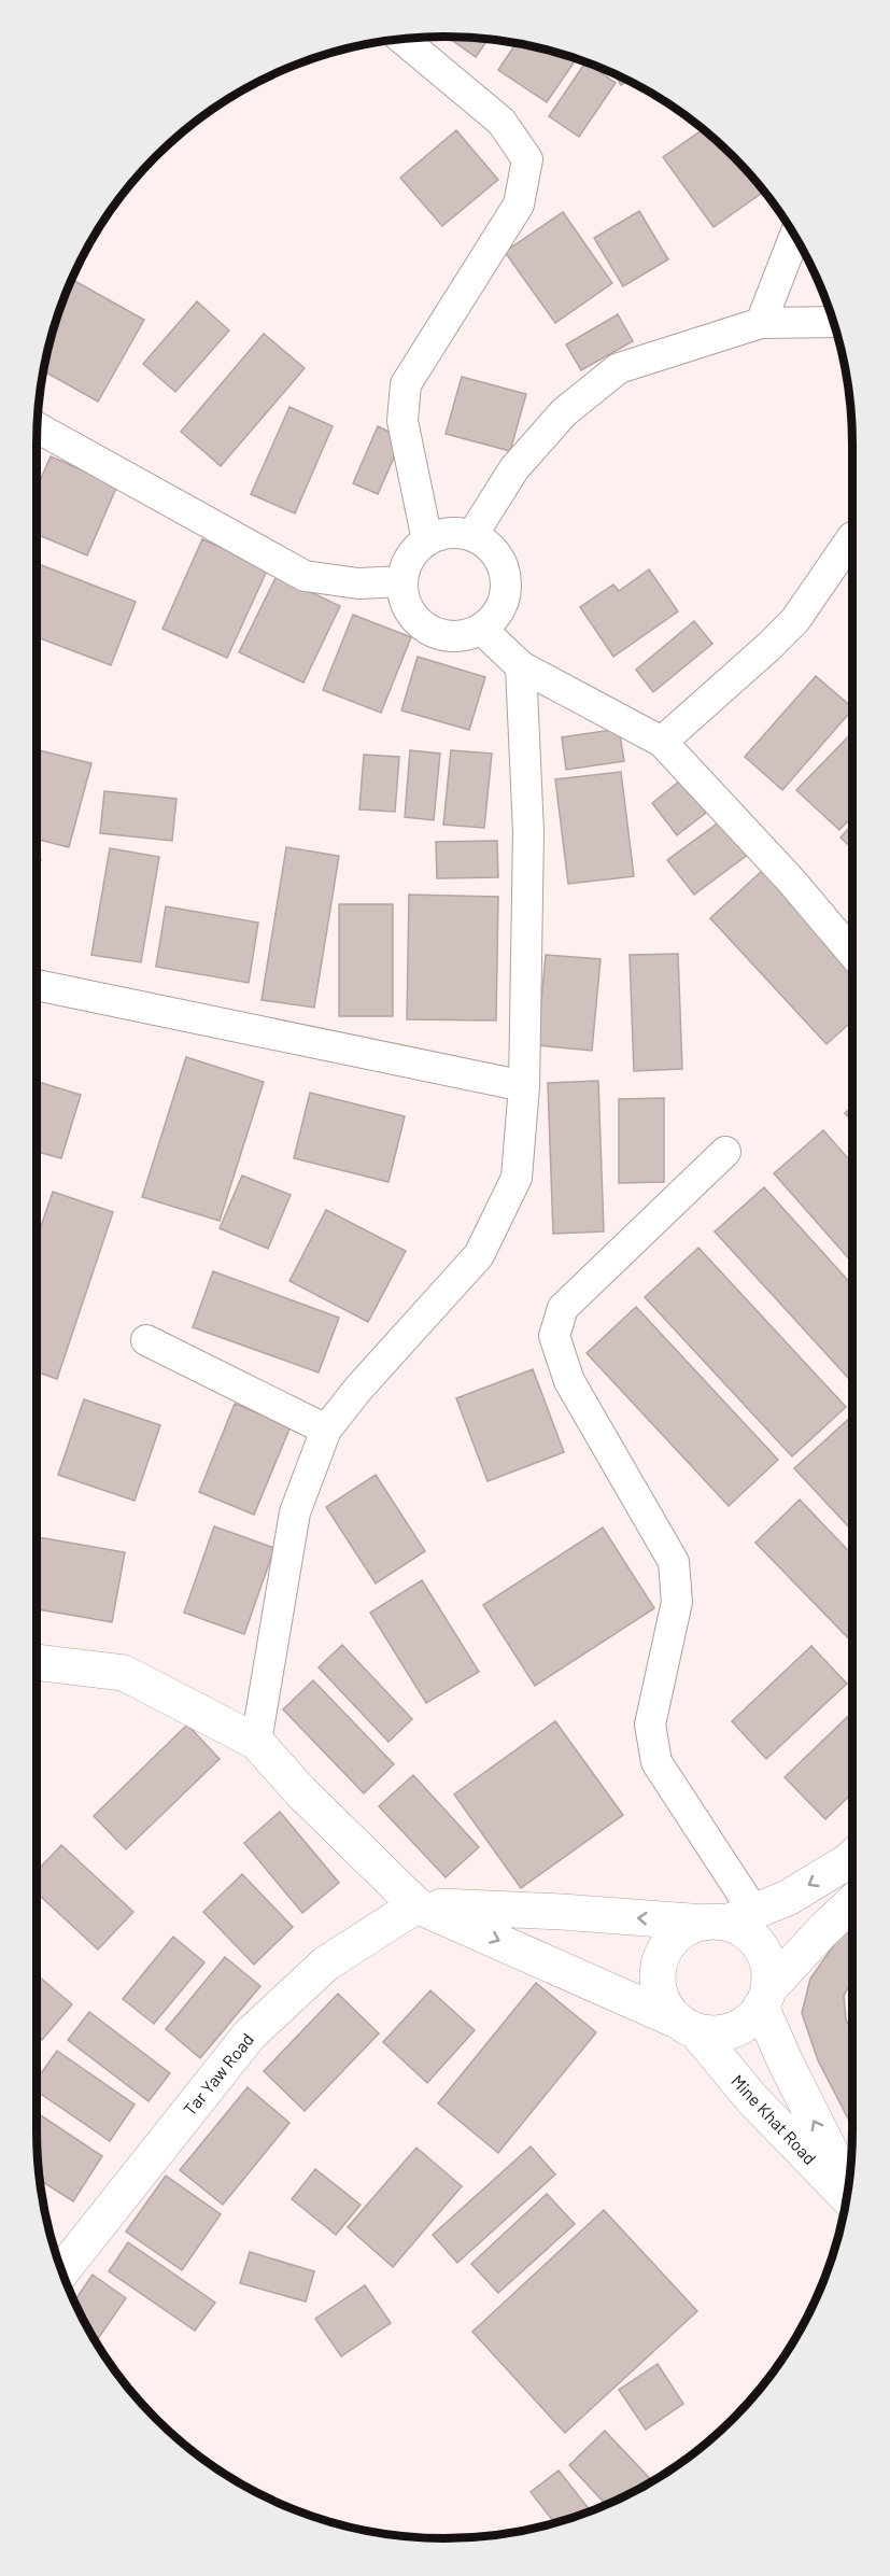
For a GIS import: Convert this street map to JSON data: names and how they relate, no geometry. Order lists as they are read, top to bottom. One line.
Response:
{"streets":{"main road":["Tar Yaw Road","Mine Khat Road"]}}
